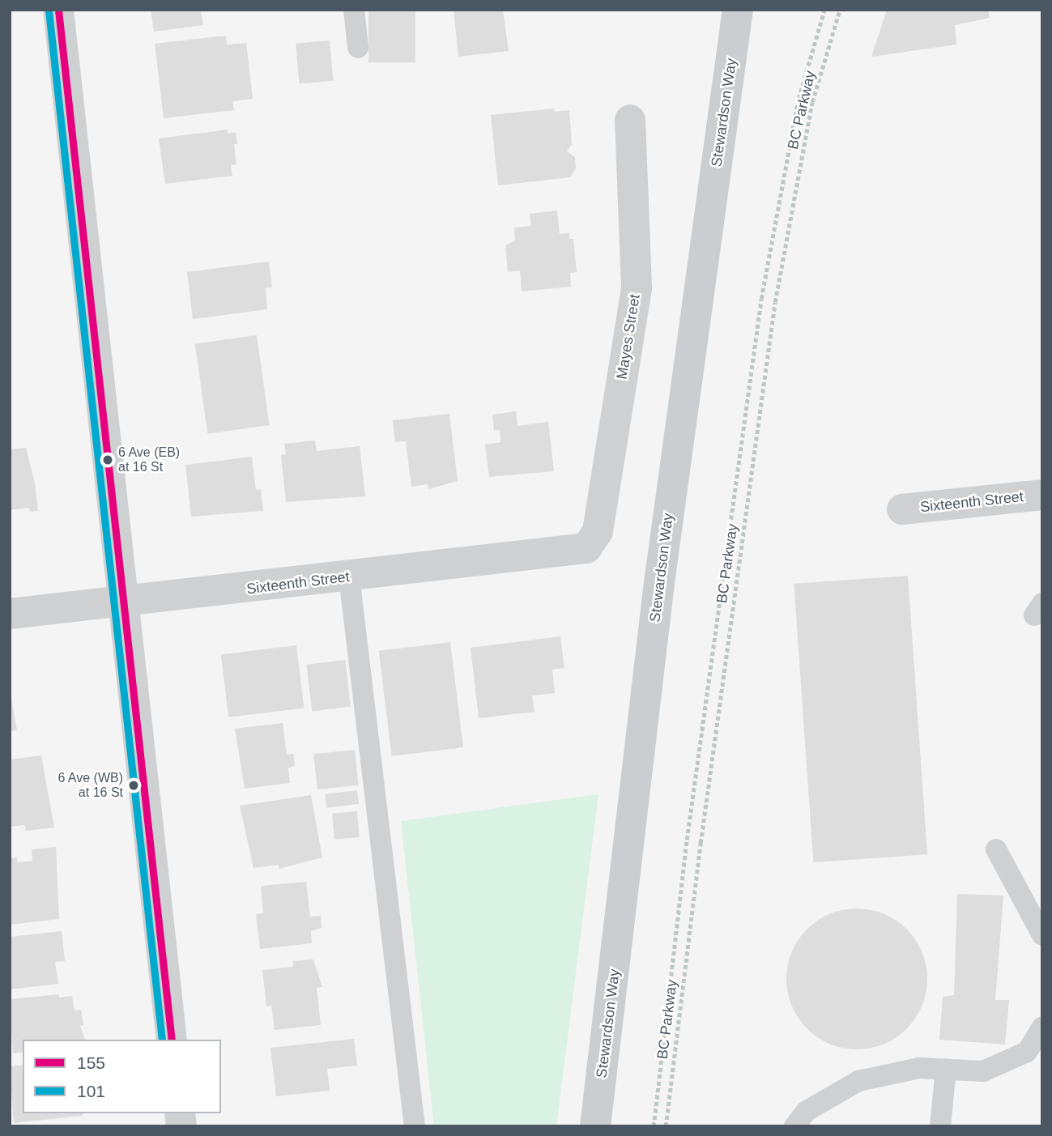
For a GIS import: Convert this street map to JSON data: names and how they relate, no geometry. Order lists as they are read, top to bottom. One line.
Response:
{"streets":{"main road":["Stewardson Way"],"street":["Mayes Street","Sixteenth Street"],"path":["BC Parkway"]},"crossings":[["Mayes Street","Sixteenth Street"]],"places":["6 Ave (EB) at 16 St","6 Ave (WB) at 16 St"],"lines":["transit line 155","transit line 101"],"legend":["155","101"]}
